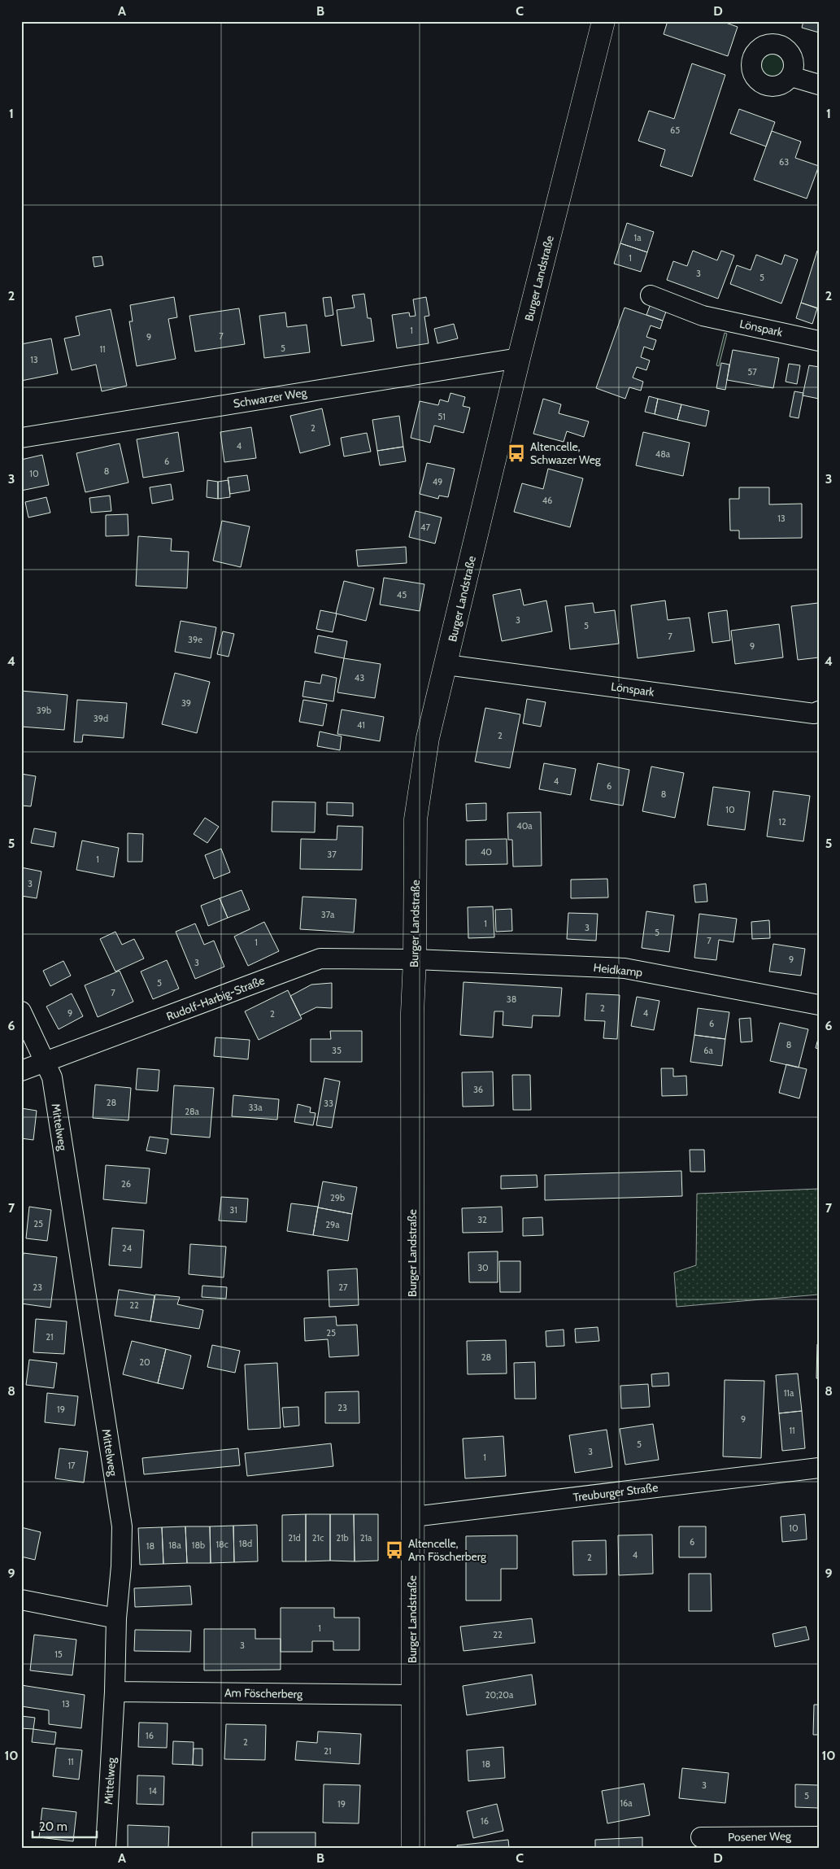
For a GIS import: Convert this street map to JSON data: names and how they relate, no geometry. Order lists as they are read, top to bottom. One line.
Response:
{"streets":{"street":["Burger Landstraße","Lönspark","Schwarzer Weg","Heidkamp","Rudolf-Harbig-Straße","Mittelweg","Treuburger Straße","Am Föscherberg","Posener Weg"]},"crossings":[["Burger Landstraße","Lönspark"],["Burger Landstraße","Schwarzer Weg"],["Burger Landstraße","Heidkamp"],["Burger Landstraße","Rudolf-Harbig-Straße"],["Burger Landstraße","Treuburger Straße"],["Burger Landstraße","Am Föscherberg"],["Heidkamp","Rudolf-Harbig-Straße"],["Rudolf-Harbig-Straße","Mittelweg"],["Mittelweg","Am Föscherberg"]],"places":{"bus stop":["Altencelle, Schwazer Weg","Altencelle, Am Föscherberg"]},"house_numbers":["65","63","1a","1","3","5","1","7","9","5","11","13","57","51","2","4","48a","6","8","10","49","46","13","47","45","3","5","7","39e","9","43","39","39b","39d","41","2","4","6","8","10","12","40a","40","37","1","3","37a","1","3","5","7","1","9","3","5","7","38","2","9","4","2","6","8","35","6a","36","28","33","33a","28a","26","29b","31","32","25","29a","24","30","23","27","22","25","21","28","20","11a","23","19","9","11","5","3","1","17","10","21d","21c","21b","21a","6","18d","18c","18a","18b","18","4","2","1","22","3","15","20;20a","13","16","2","21","11","18","3","14","5","16a","19","16"],"scale_bar":"20 m","grid":{"columns":["A","B","C","D"],"rows":["1","2","3","4","5","6","7","8","9","10"]}}
